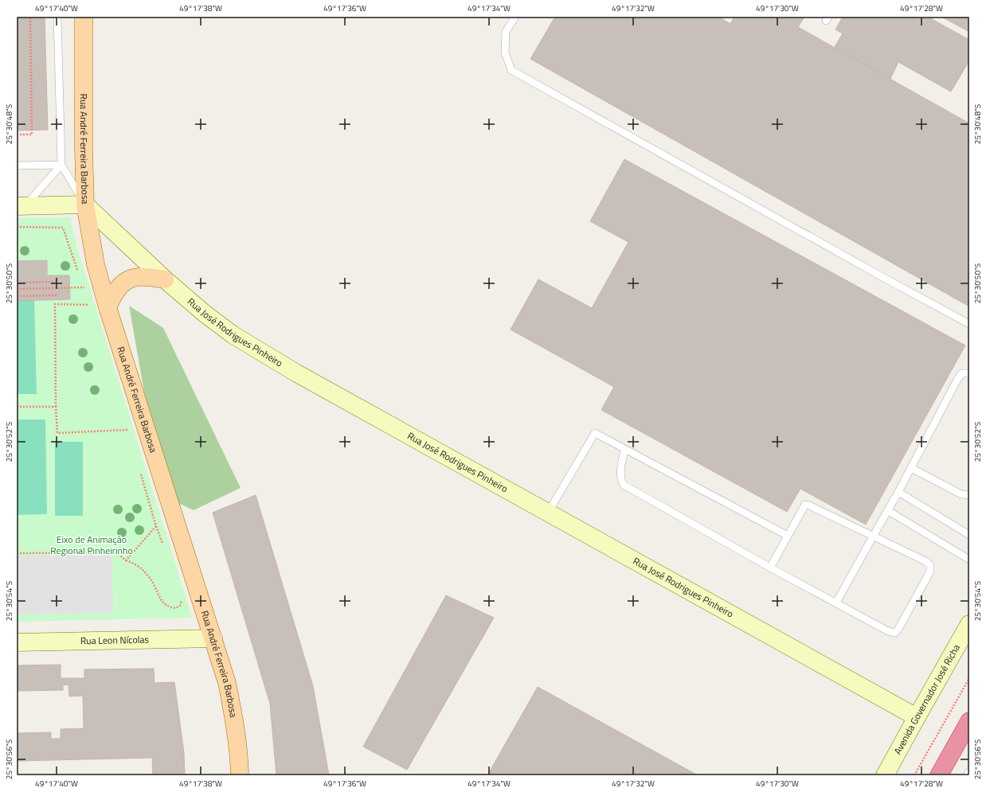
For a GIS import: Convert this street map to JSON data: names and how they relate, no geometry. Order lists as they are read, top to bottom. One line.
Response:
{"streets":{"main road":["Rua André Ferreira Barbosa","Rua José Rodrigues Pinheiro","Rua Leon Nícolas","Avenida Governador José Richa"]},"crossings":[["Rua André Ferreira Barbosa","Rua José Rodrigues Pinheiro"],["Rua André Ferreira Barbosa","Rua Leon Nícolas"],["Rua José Rodrigues Pinheiro","Avenida Governador José Richa"]],"parks":["Eixo de Animação Regional Pinheirinho"],"coordinates":["49°17'40\"W","49°17'38\"W","49°17'36\"W","49°17'34\"W","49°17'32\"W","49°17'30\"W","49°17'28\"W","25°30'48\"S","25°30'50\"S","25°30'52\"S","25°30'54\"S","25°30'56\"S"]}
